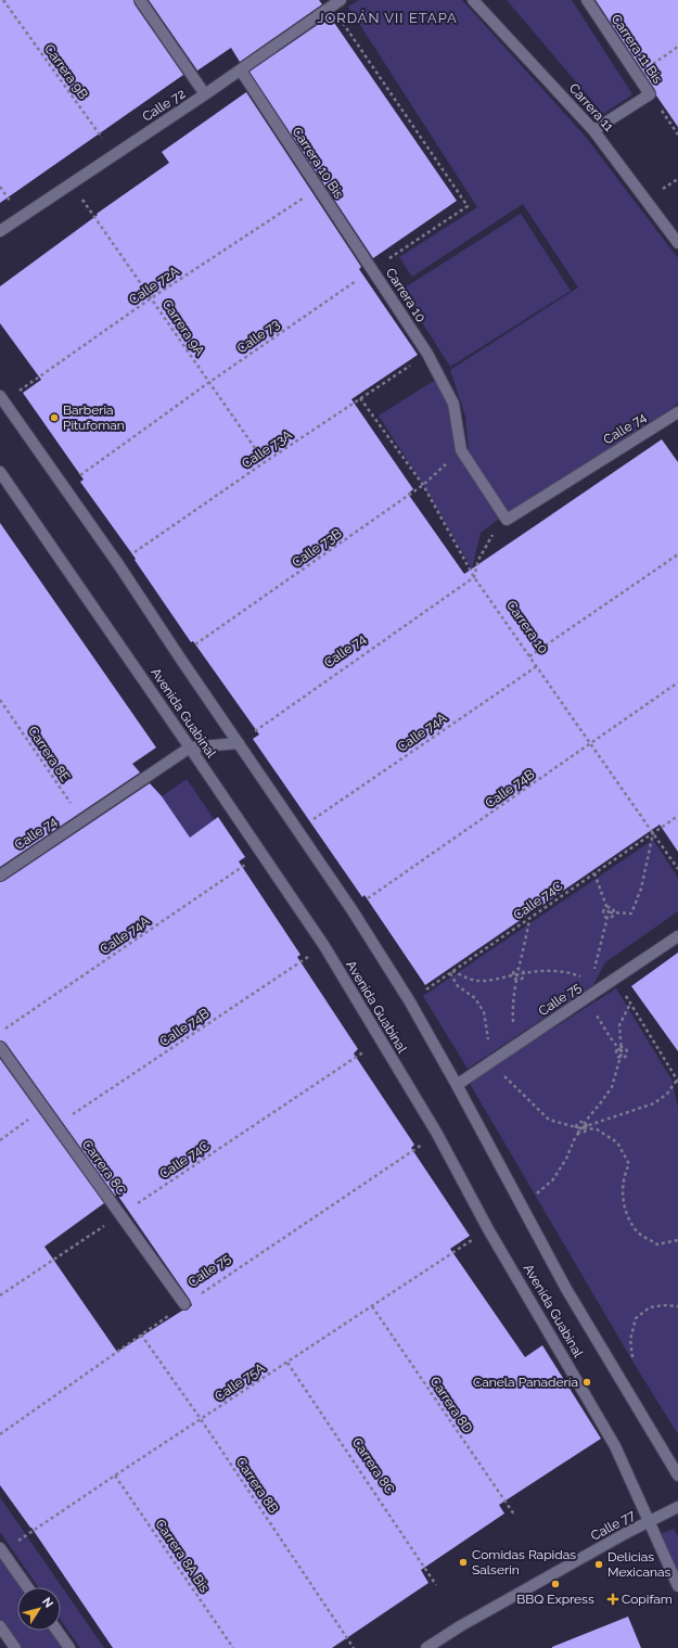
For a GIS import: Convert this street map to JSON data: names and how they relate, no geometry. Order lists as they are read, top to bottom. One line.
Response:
{"streets":{"street":["Carrera 11 Bis","Calle 72","Carrera 11","Carrera 10 Bis","Carrera 10","Calle 74","Avenida Guabinal","Calle 75","Carrera 8C","Calle 77"],"path":["Carrera 9B","Calle 72A","Carrera 9A","Calle 73","Calle 73A","Calle 73B","Calle 74A","Carrera 8E","Calle 74B","Calle 74C","Calle 75A","Carrera 8D","Carrera 8B","Carrera 8A Bis"]},"crossings":[["Carrera 9B","Calle 72"],["Calle 72","Carrera 10 Bis"],["Calle 72","Carrera 9A"],["Calle 72","Calle 73"],["Carrera 10 Bis","Calle 72A"],["Carrera 10 Bis","Carrera 10"],["Carrera 10 Bis","Calle 73"],["Calle 72A","Carrera 9A"],["Calle 72A","Avenida Guabinal"],["Carrera 10","Calle 73"],["Carrera 10","Calle 74"],["Carrera 10","Calle 73A"],["Carrera 10","Calle 73B"],["Carrera 10","Calle 74A"],["Carrera 10","Calle 74B"],["Carrera 10","Calle 74C"],["Carrera 9A","Calle 73"],["Carrera 9A","Calle 73A"],["Calle 73","Avenida Guabinal"],["Calle 74","Avenida Guabinal"],["Calle 74","Carrera 8E"],["Calle 73A","Avenida Guabinal"],["Calle 73B","Avenida Guabinal"],["Avenida Guabinal","Calle 74A"],["Avenida Guabinal","Calle 74B"],["Avenida Guabinal","Calle 74C"],["Avenida Guabinal","Calle 75"],["Avenida Guabinal","Calle 75A"],["Avenida Guabinal","Calle 77"],["Calle 74B","Carrera 8C"],["Calle 74C","Carrera 8C"],["Calle 75","Carrera 8C"],["Calle 75","Carrera 8B"],["Carrera 8C","Calle 75A"],["Calle 75A","Carrera 8D"],["Calle 75A","Carrera 8B"],["Calle 75A","Carrera 8A Bis"]],"districts":["JORDÁN VII ETAPA"],"places":{"other":["Barberia Pitufoman","Canela Panadería","Comidas Rapidas Salserin","Delicias Mexicanas","BBQ Express"],"health":["Copifam"]},"north":"top right"}
